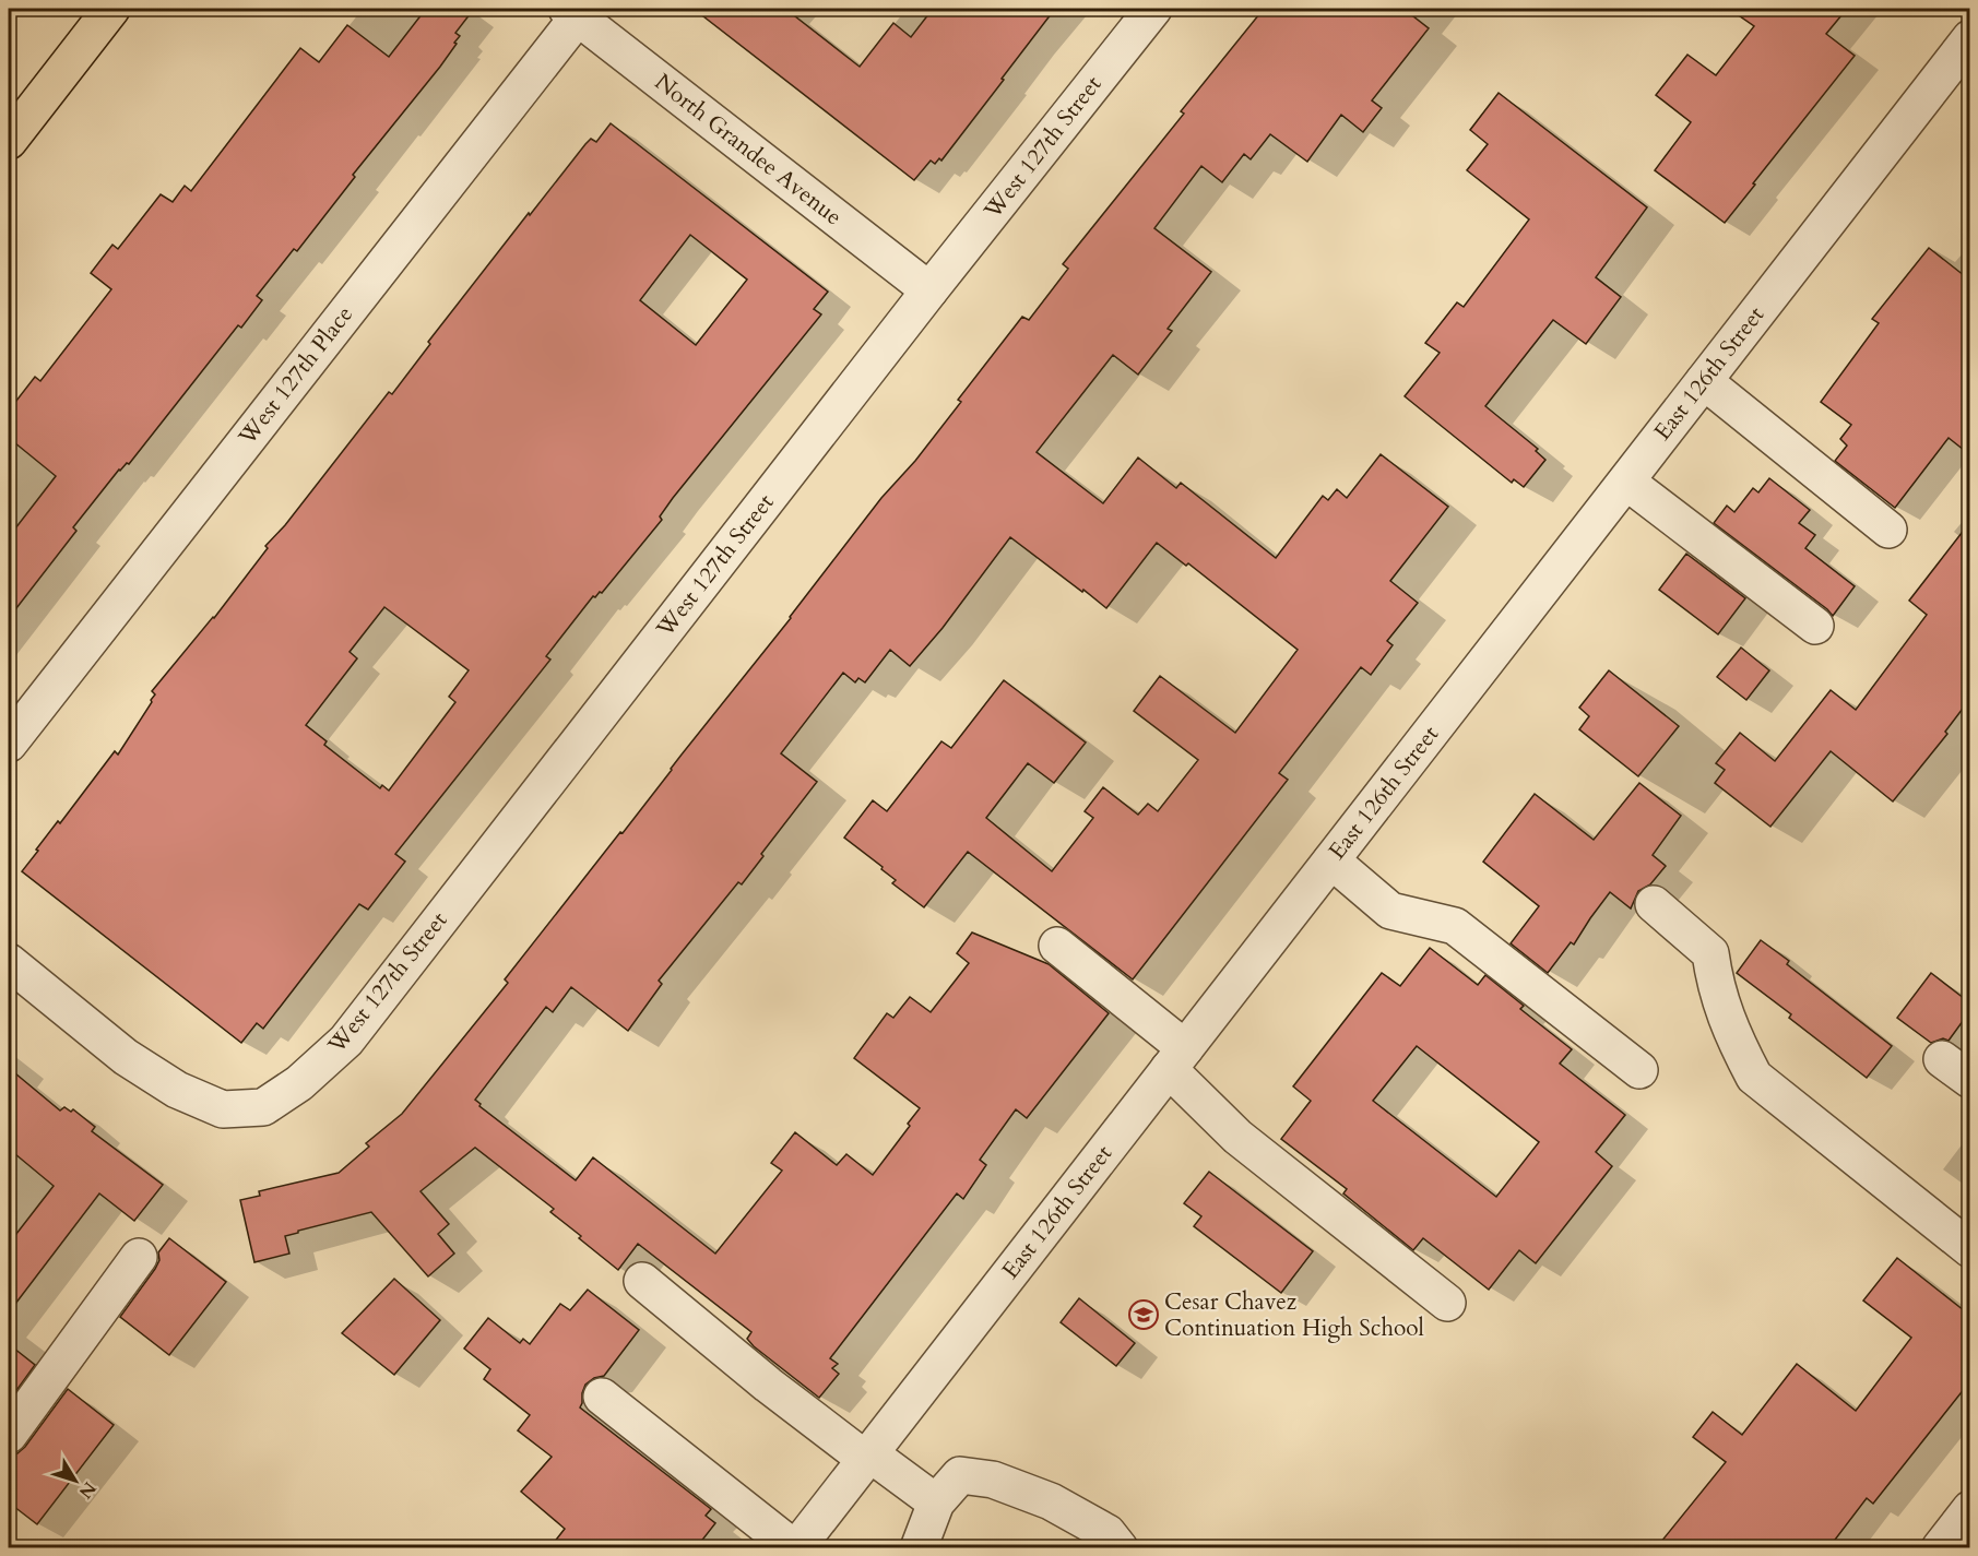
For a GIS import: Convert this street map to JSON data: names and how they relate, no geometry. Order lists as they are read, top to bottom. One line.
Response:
{"streets":{"street":["West 127th Street","North Grandee Avenue","East 126th Street","West 127th Place"]},"crossings":[["West 127th Street","North Grandee Avenue"],["North Grandee Avenue","West 127th Place"]],"places":{"school or university":["Cesar Chavez Continuation High School"]},"north":"bottom right"}
